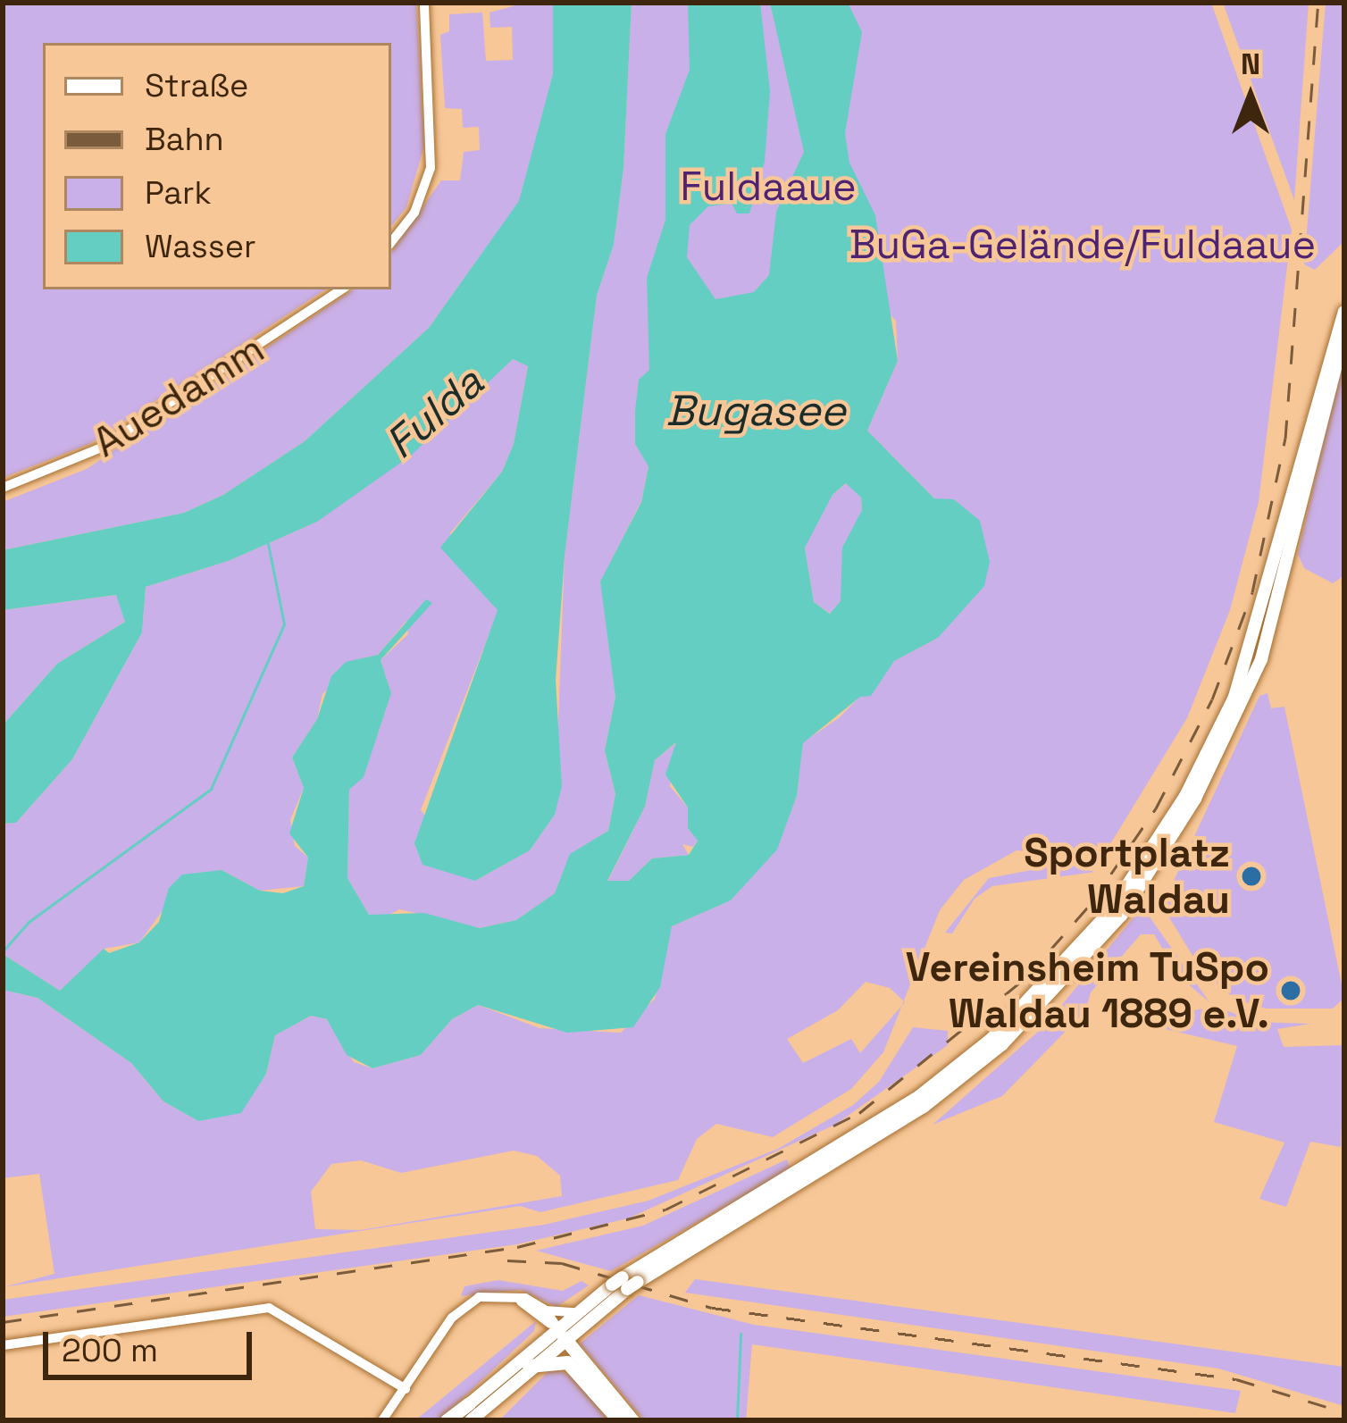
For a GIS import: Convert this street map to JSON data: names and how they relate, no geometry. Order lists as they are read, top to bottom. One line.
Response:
{"streets":{"street":["Auedamm"]},"water":["Bugasee","Fulda"],"parks":["Fuldaaue","BuGa-Gelände/Fuldaaue"],"places":["Sportplatz Waldau","Vereinsheim TuSpo Waldau 1889 e.V."],"legend":["Straße","Bahn","Park","Wasser"],"scale_bar":"200 m","north":"top"}
